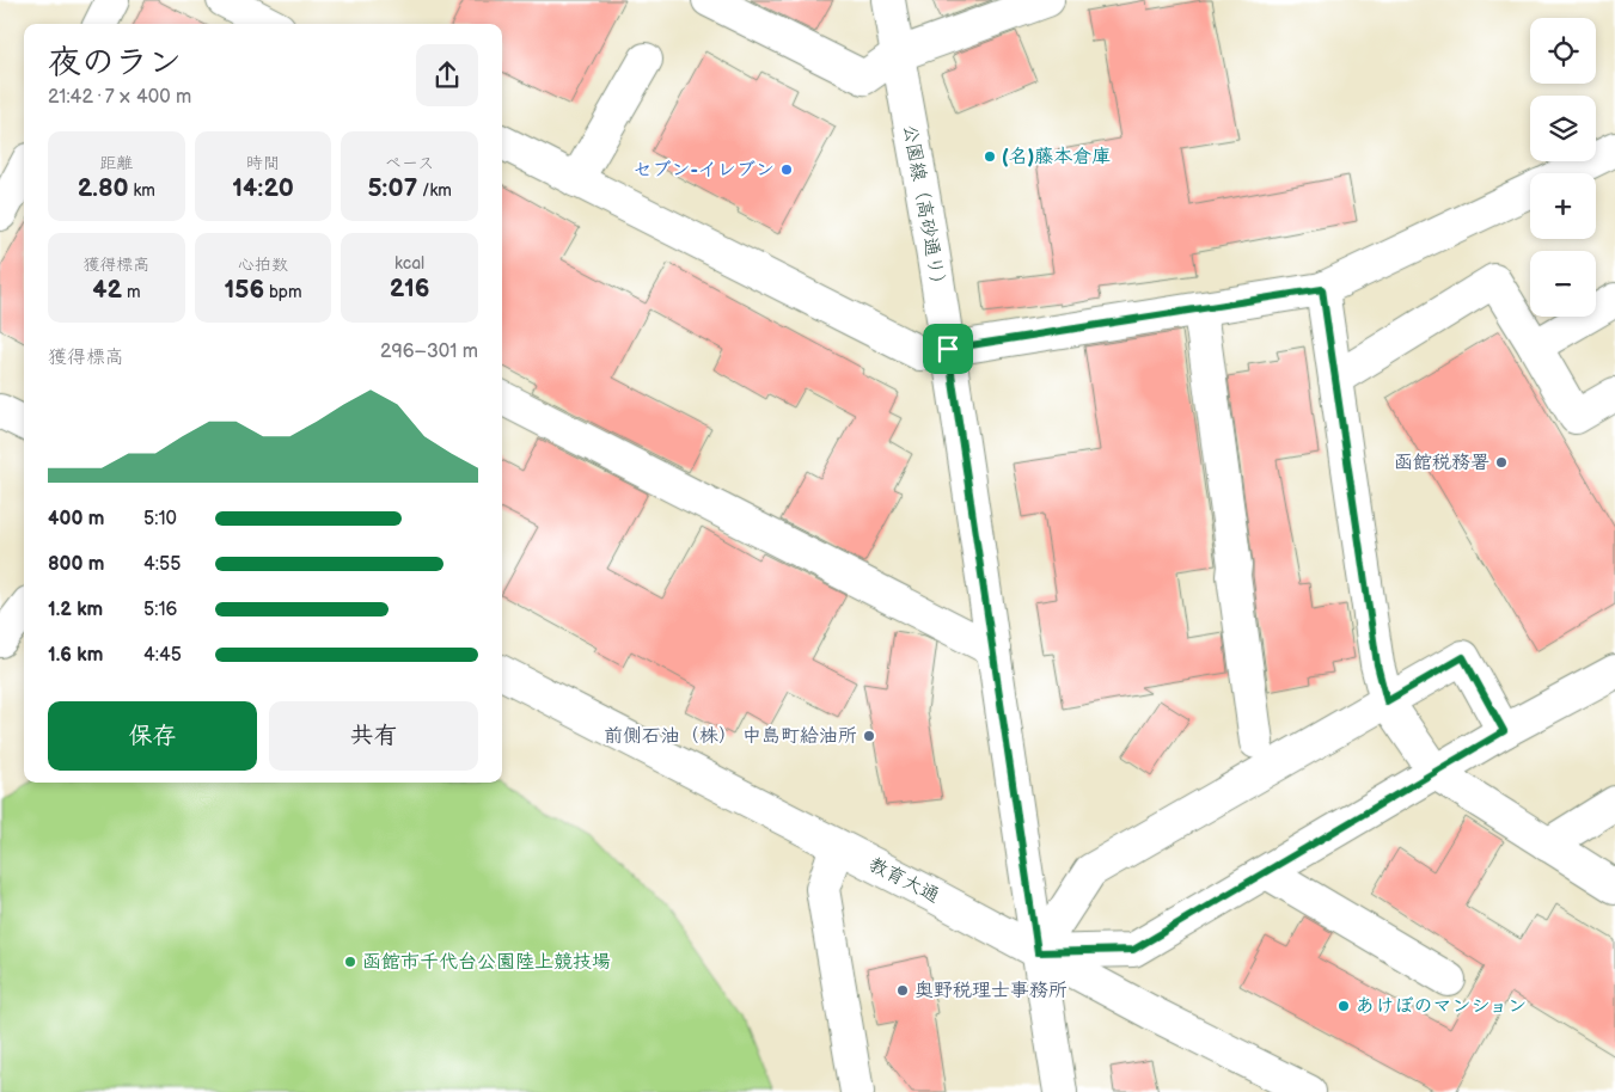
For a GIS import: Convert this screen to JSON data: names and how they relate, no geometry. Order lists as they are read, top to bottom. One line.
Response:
{"streets":{"street":["公園線（高砂通り）","教育大通"]},"crossings":[["公園線（高砂通り）","教育大通"]],"places":["(名)藤本倉庫","セブン-イレブン","函館税務署","前側石油（株） 中島町給油所","函館市千代台公園陸上競技場","奥野税理士事務所","あけぼのマンション"],"page":{"map_buttons":["+","−"],"heading":["夜のラン","21:42 · 7 × 400 m"],"stats":[["距離","2.80 km"],["時間","14:20"],["ペース","5:07 /km"],["獲得標高","42 m"],["心拍数","156 bpm"],["kcal","216"]],"chart":["獲得標高","296–301 m"],"list":[{"name":"400 m","note":"5:10"},{"name":"800 m","note":"4:55"},{"name":"1.2 km","note":"5:16"},{"name":"1.6 km","note":"4:45"}],"buttons":["保存","共有"]}}
